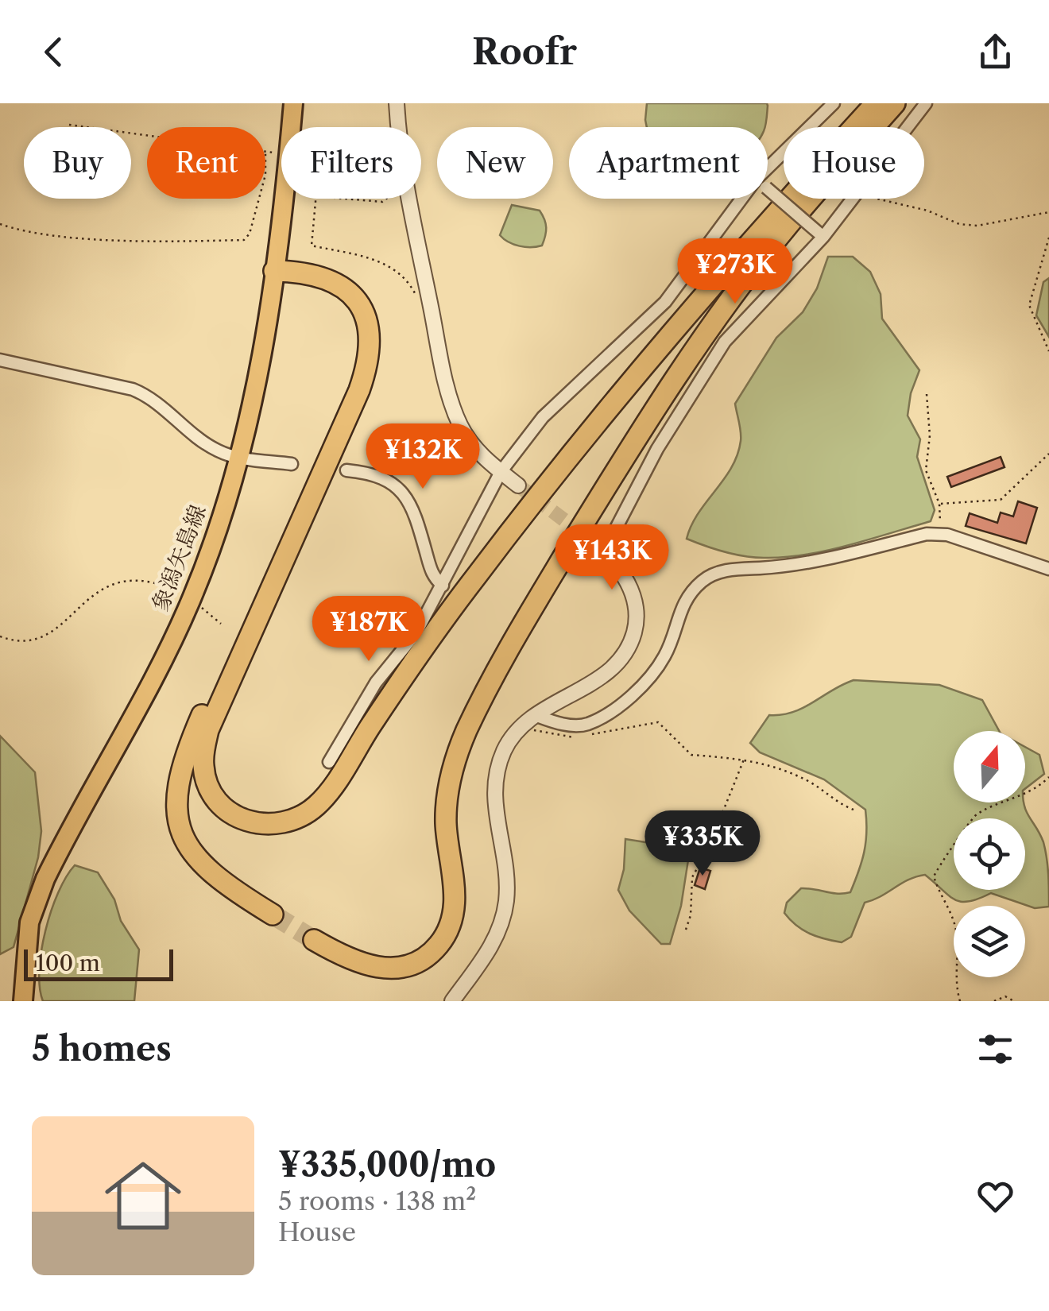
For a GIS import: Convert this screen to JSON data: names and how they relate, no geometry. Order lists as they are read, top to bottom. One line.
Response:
{"streets":{"main road":["象潟矢島線"]},"scale_bar":"100 m","north":"top","page":{"header":"Roofr","chip":["Buy","Rent","Filters","New","Apartment","House"],"price":["¥273K","¥132K","¥143K","¥187K","¥335K"],"scale":"100 m","heading":"5 homes","list":[{"name":"¥335,000/mo","note":"5 rooms · 138 m² · House"}]}}
